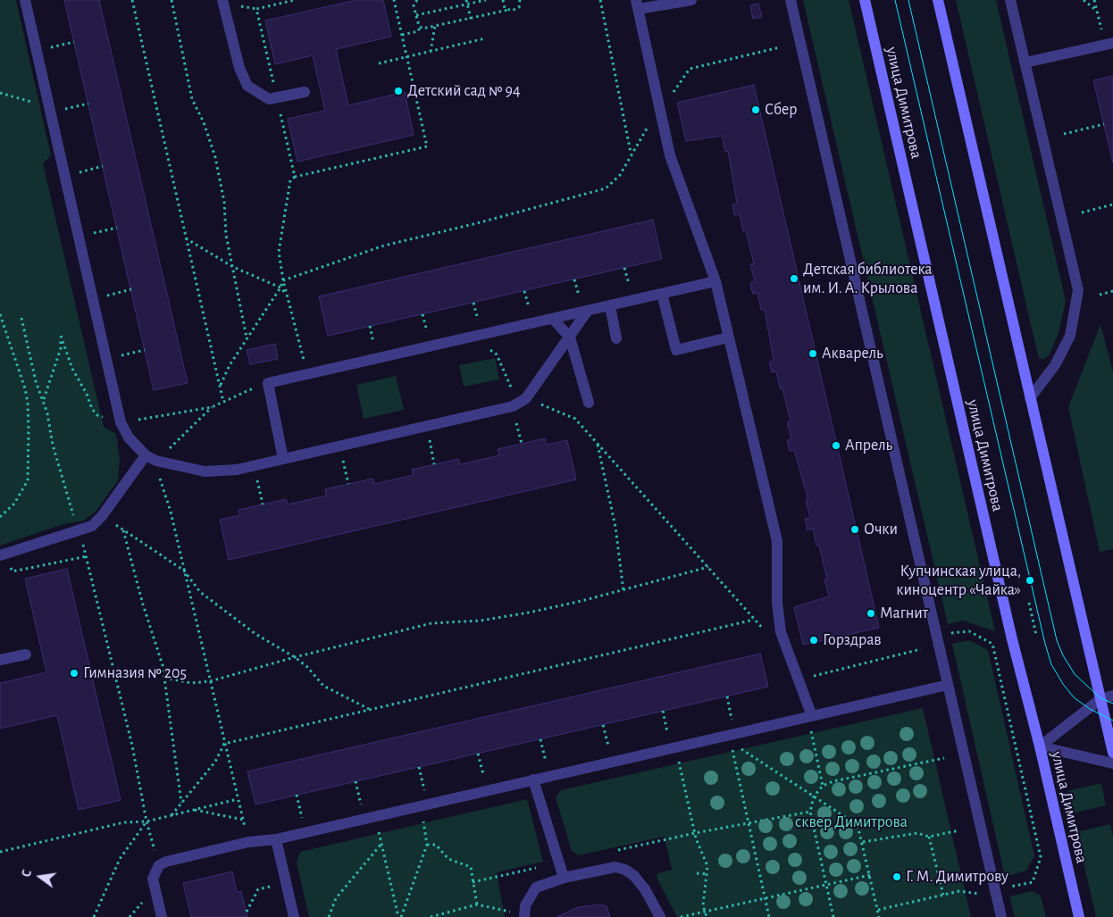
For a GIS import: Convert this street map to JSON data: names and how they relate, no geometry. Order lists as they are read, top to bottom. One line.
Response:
{"streets":{"street":["улица Димитрова"]},"parks":["сквер Димитрова"],"places":["Детский сад № 94","Сбер","Детская библиотека им. И. А. Крылова","Акварель","Апрель","Очки","Купчинская улица, киноцентр «Чайка»","Магнит","Горздрав","Гимназия № 205","Г. М. Димитрову"],"north":"left"}
